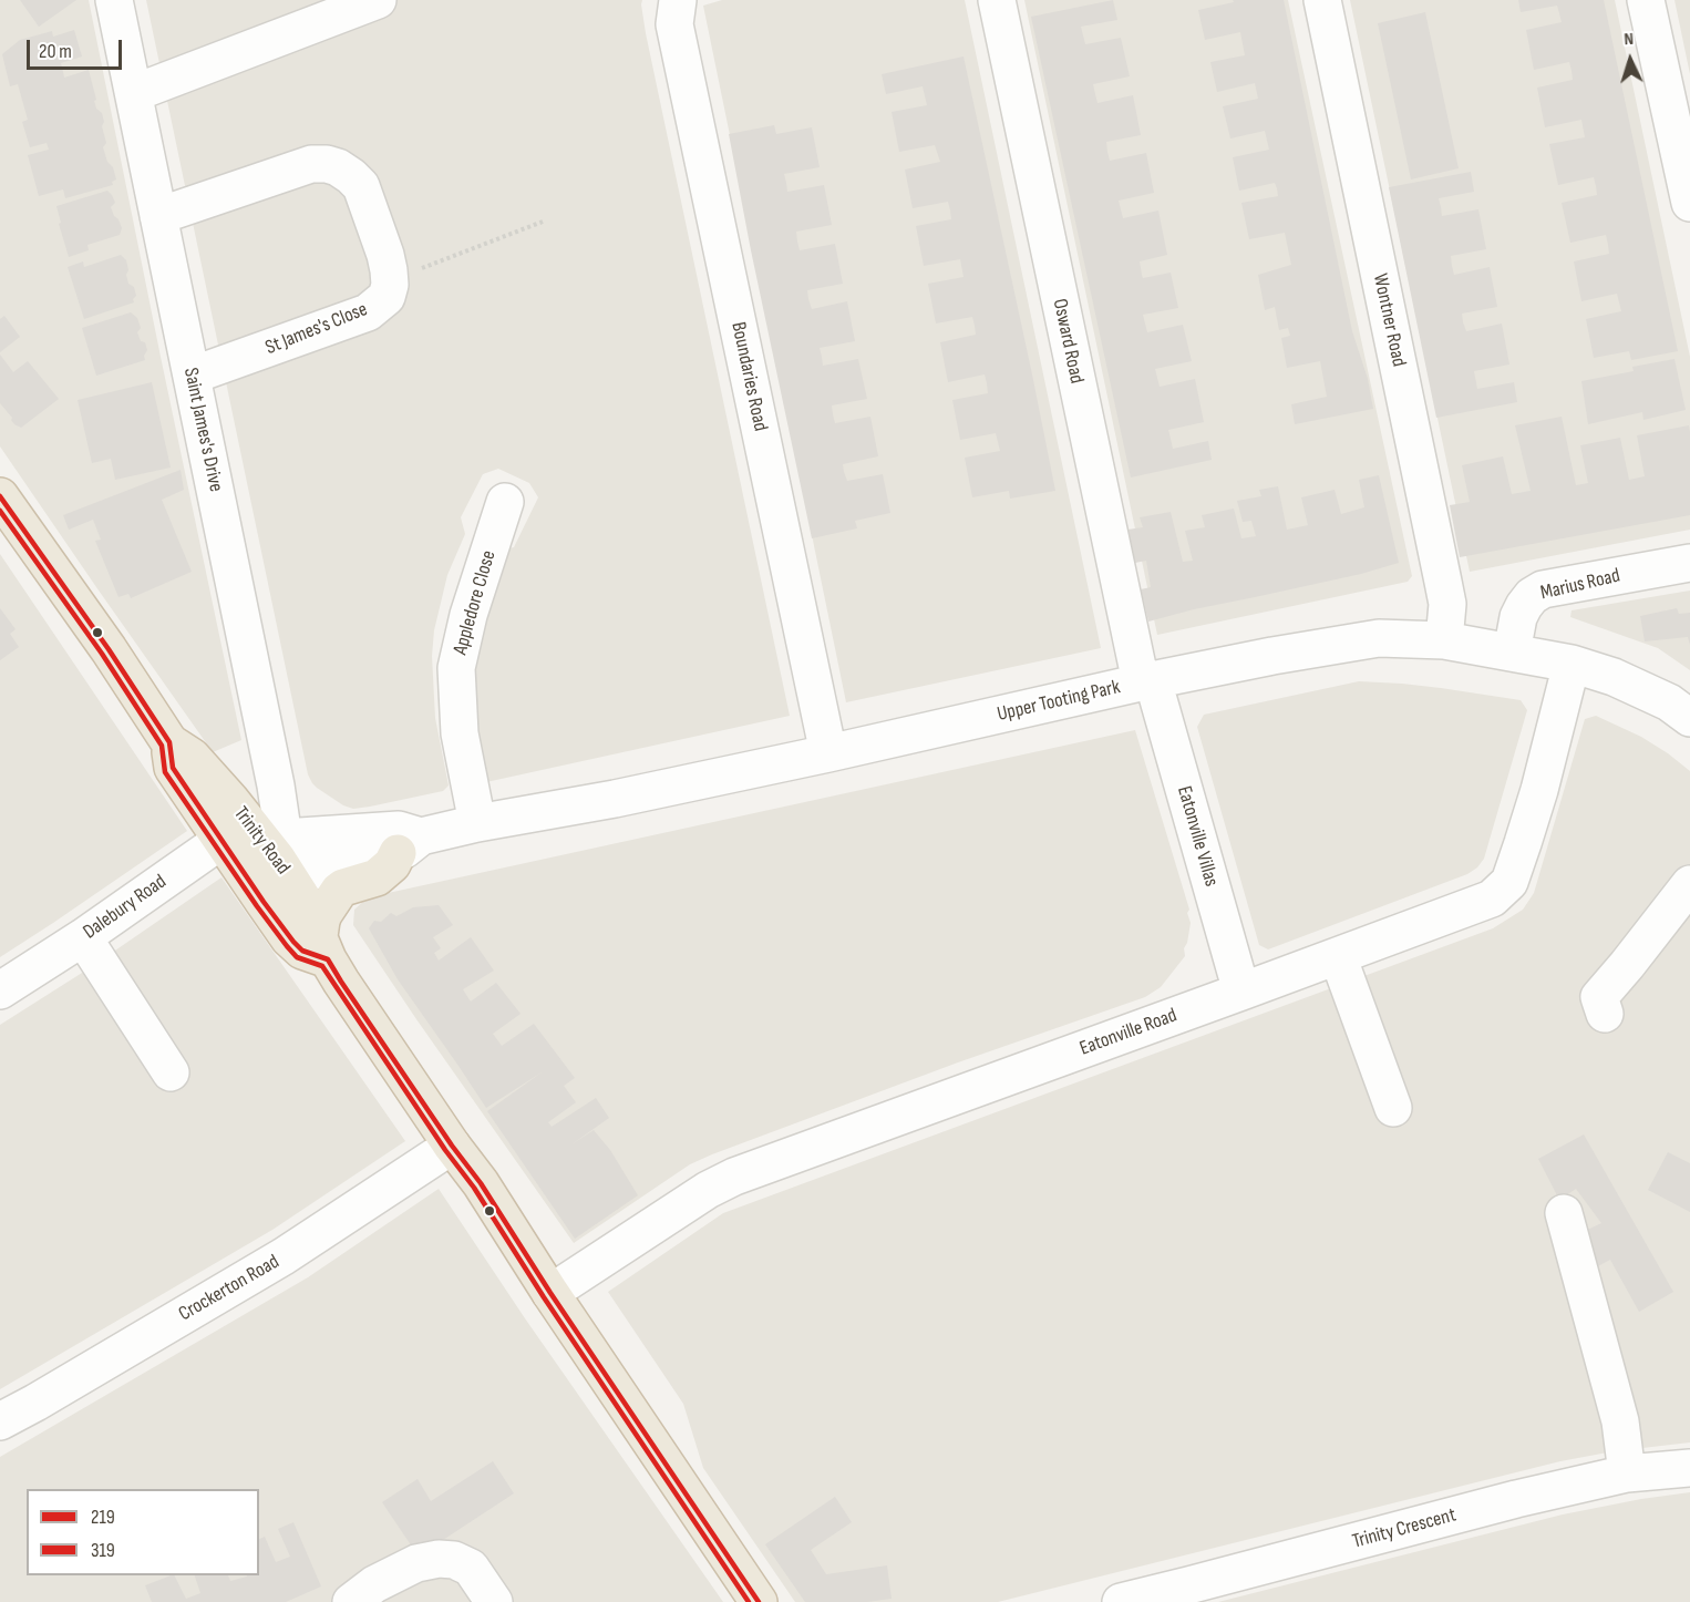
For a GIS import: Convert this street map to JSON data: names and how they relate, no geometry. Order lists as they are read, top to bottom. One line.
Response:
{"streets":{"highway":["Trinity Road"],"street":["Wontner Road","St James's Close","Osward Road","Boundaries Road","Saint James's Drive","Marius Road","Appledore Close","Upper Tooting Park","Eatonville Villas","Dalebury Road","Eatonville Road","Crockerton Road","Trinity Crescent"]},"crossings":[["Wontner Road","Upper Tooting Park"],["St James's Close","Saint James's Drive"],["Osward Road","Upper Tooting Park"],["Osward Road","Eatonville Villas"],["Boundaries Road","Upper Tooting Park"],["Saint James's Drive","Upper Tooting Park"],["Saint James's Drive","Trinity Road"],["Marius Road","Upper Tooting Park"],["Appledore Close","Upper Tooting Park"],["Upper Tooting Park","Eatonville Villas"],["Upper Tooting Park","Trinity Road"],["Upper Tooting Park","Dalebury Road"],["Upper Tooting Park","Eatonville Road"],["Eatonville Villas","Eatonville Road"],["Trinity Road","Dalebury Road"],["Trinity Road","Eatonville Road"],["Trinity Road","Crockerton Road"]],"lines":["transit line 219","transit line 319"],"legend":["219","319"],"scale_bar":"20 m","north":"top"}
